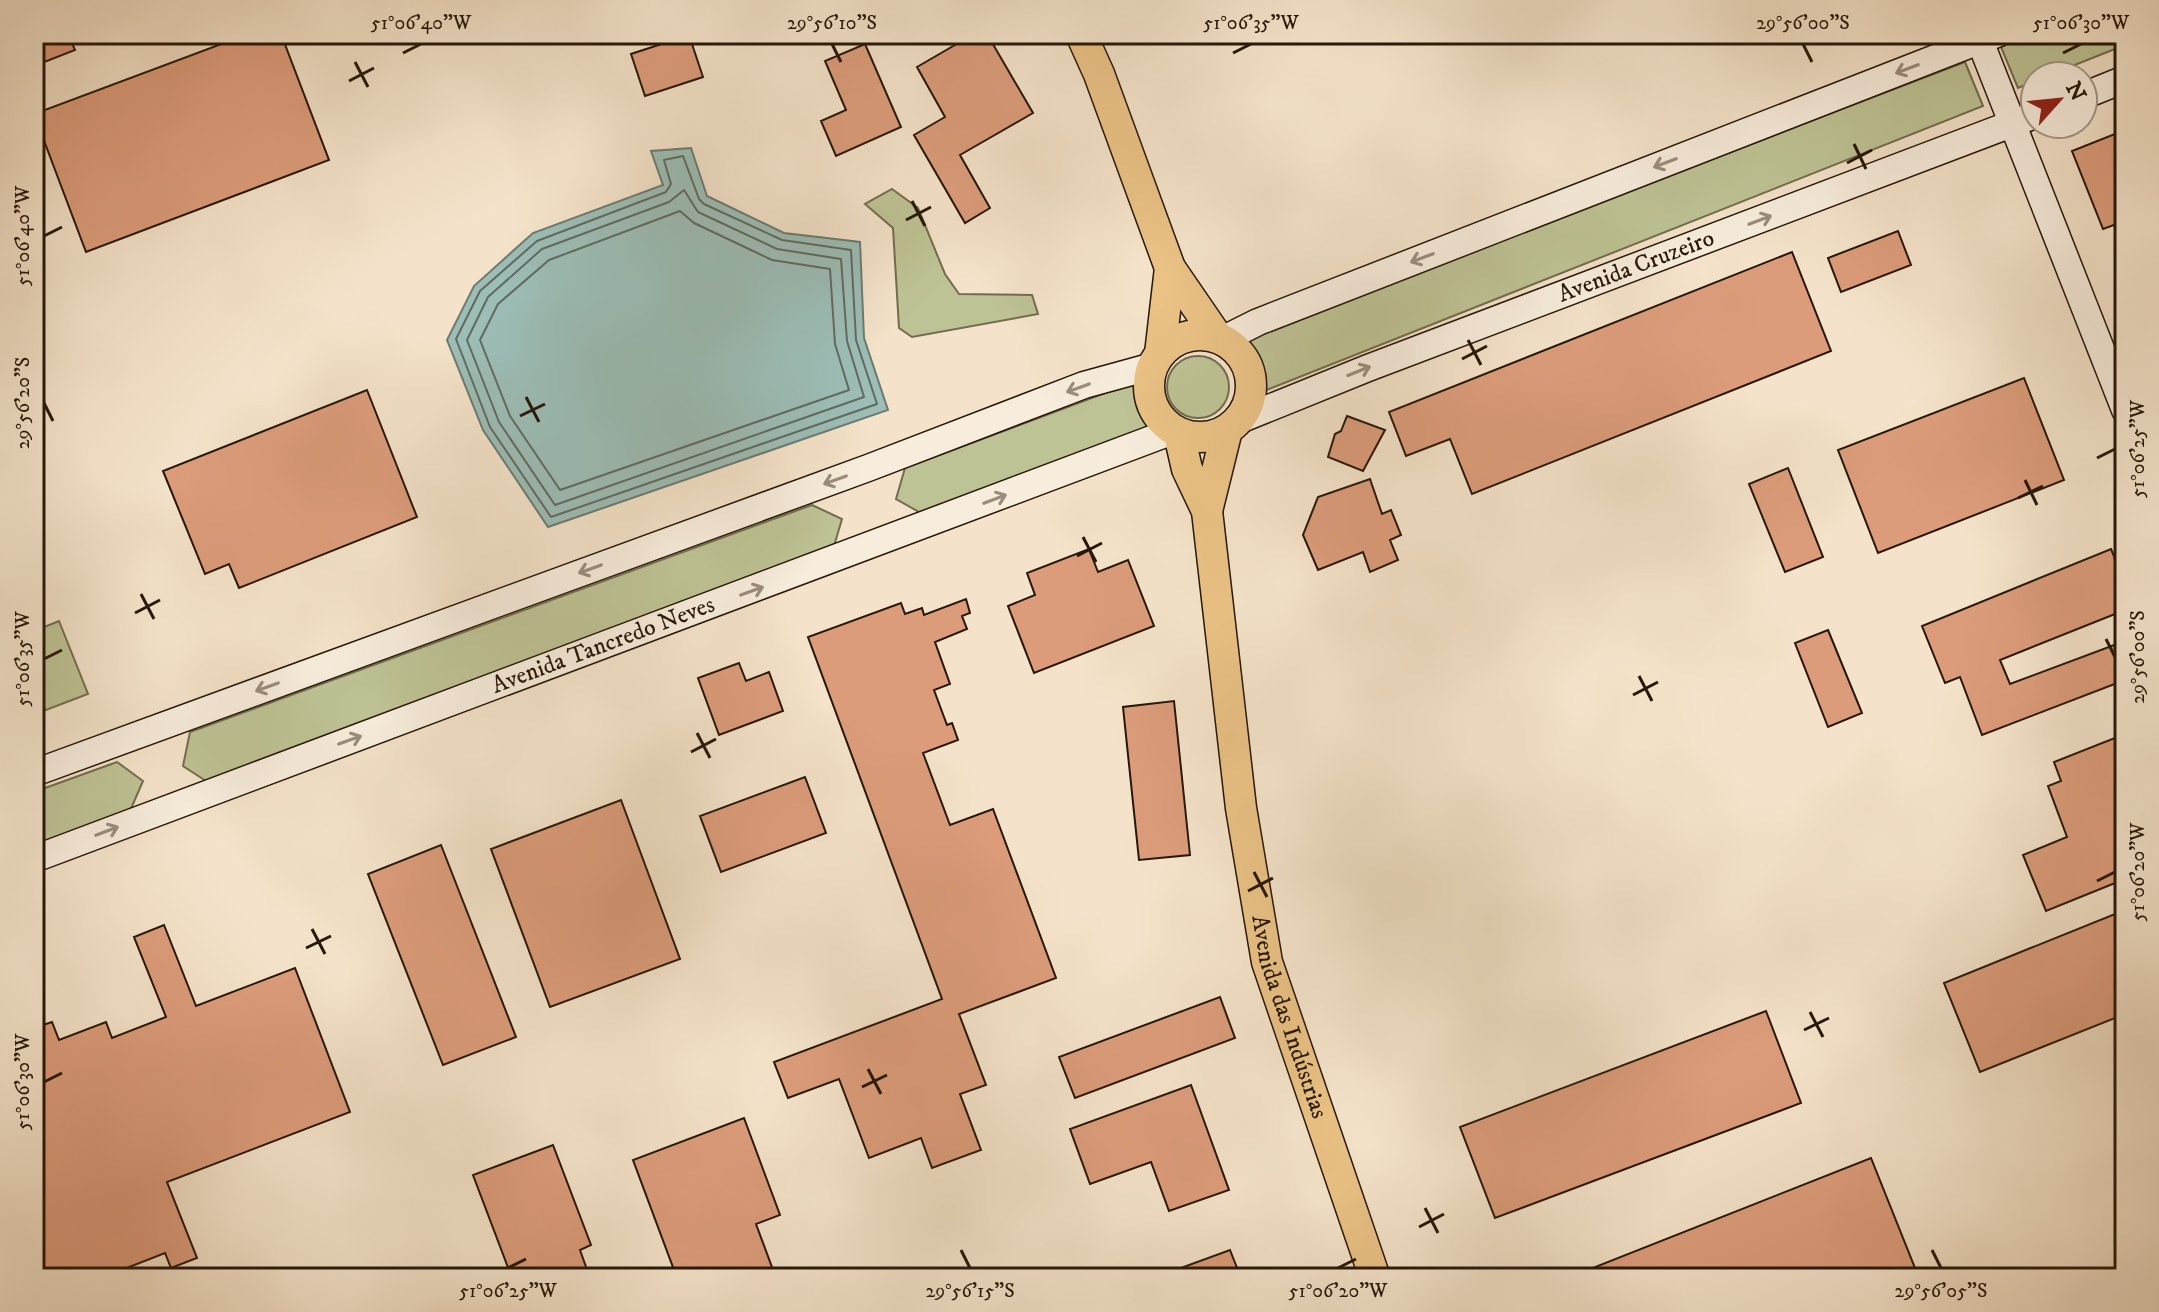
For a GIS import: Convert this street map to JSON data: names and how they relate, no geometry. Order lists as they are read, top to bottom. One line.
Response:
{"streets":{"main road":["Avenida Cruzeiro","Avenida Tancredo Neves","Avenida das Indústrias"]},"crossings":[["Avenida Cruzeiro","Avenida Tancredo Neves"]],"north":"top right","coordinates":["51°06'40\"W","29°56'10\"S","51°06'35\"W","29°56'00\"S","51°06'30\"W","29°56'20\"S","51°06'25\"W","51°06'20\"W","29°56'15\"S","29°56'05\"S"]}
